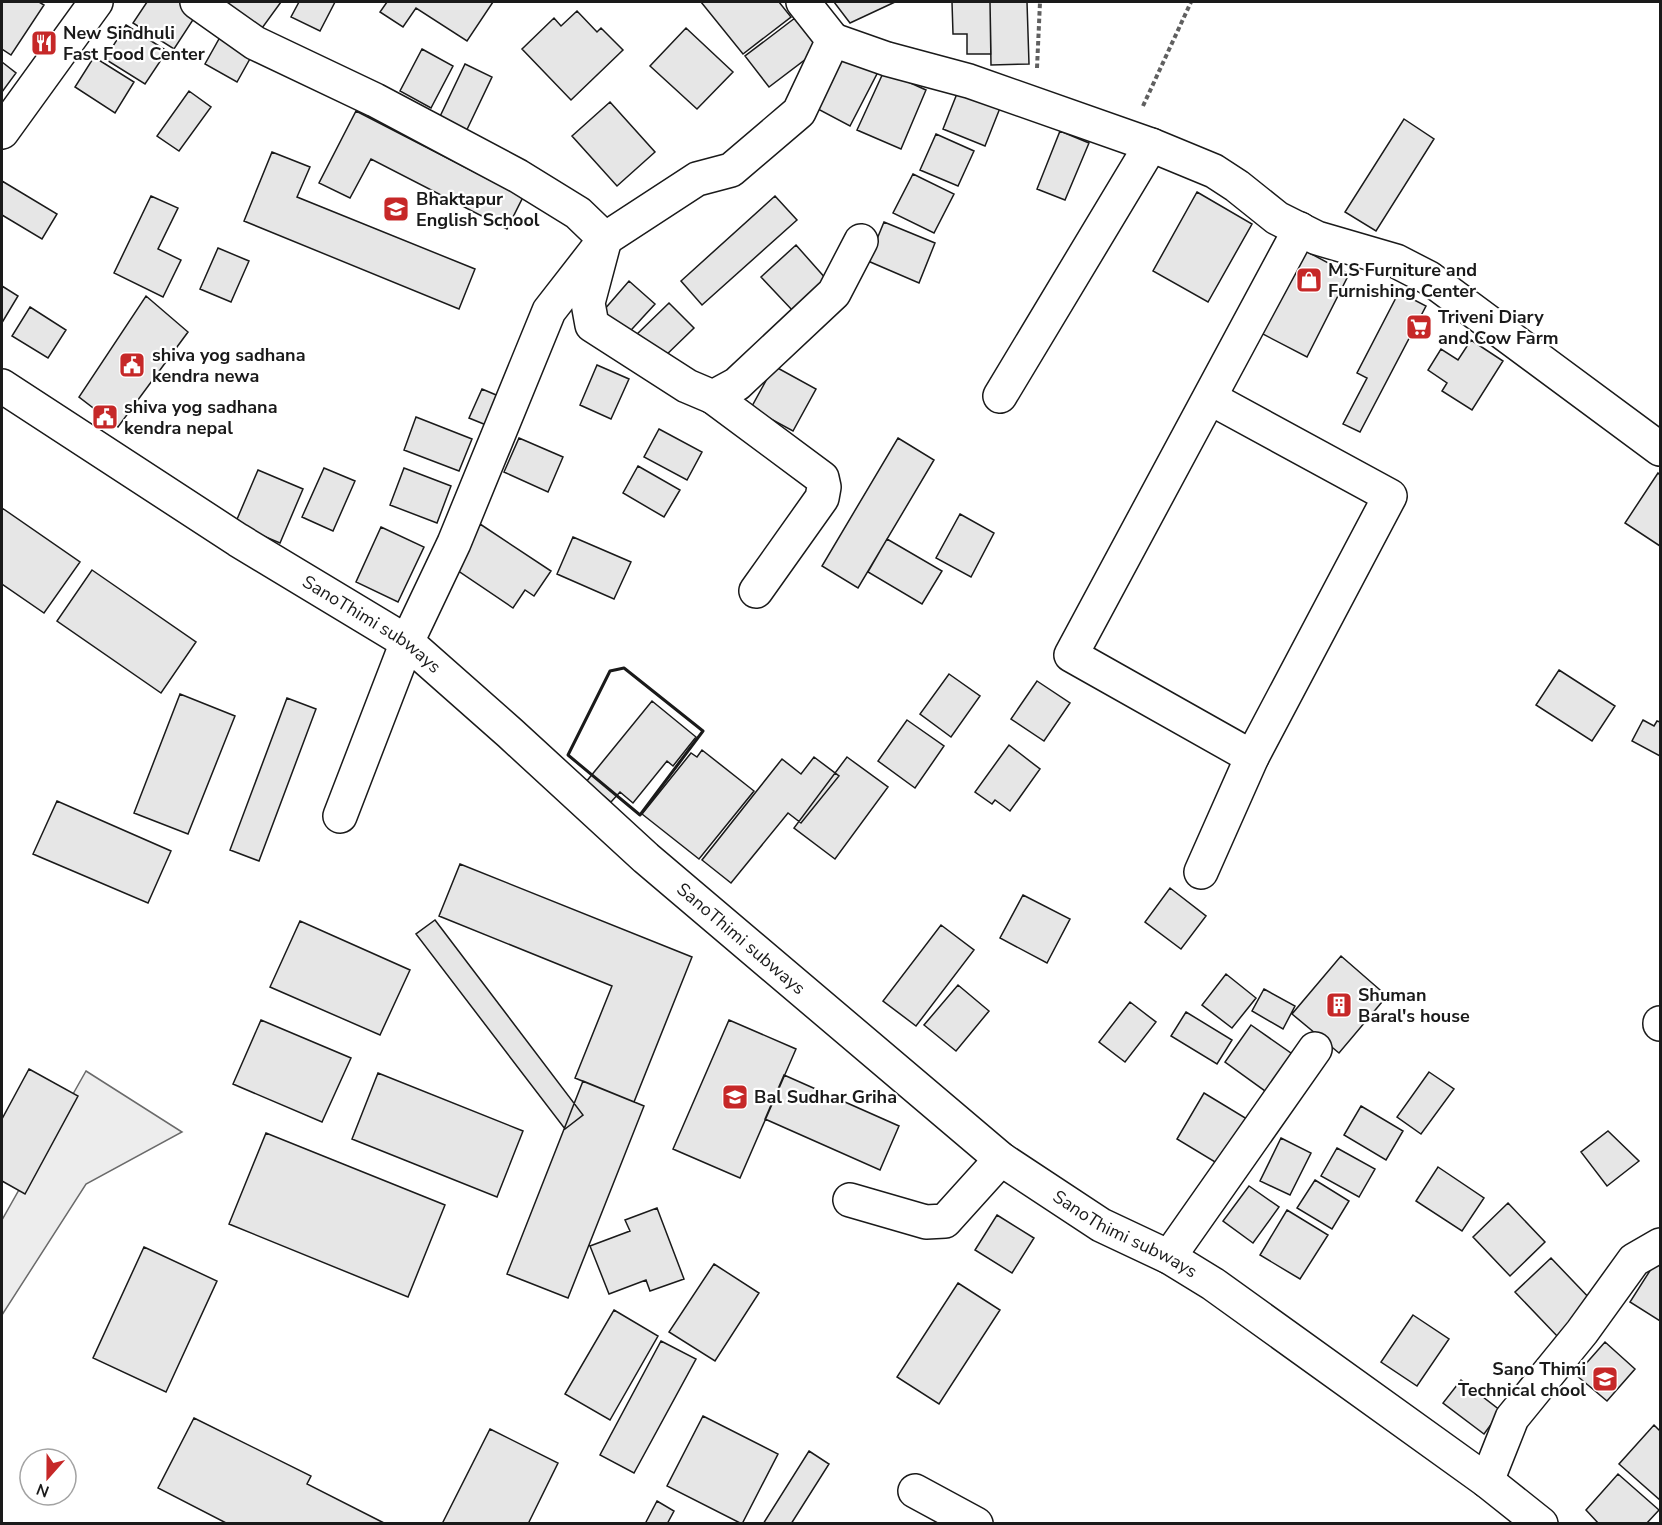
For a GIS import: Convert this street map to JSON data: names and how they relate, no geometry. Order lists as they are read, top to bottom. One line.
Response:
{"streets":{"street":["SanoThimi subways"]},"places":{"restaurant":["New Sindhuli Fast Food Center"],"school or university":["Bhaktapur English School","Bal Sudhar Griha","Sano Thimi Technical chool"],"shop":["M.S Furniture and Furnishing Center"],"supermarket":["Triveni Diary and Cow Farm"],"public building":["shiva yog sadhana kendra newa","shiva yog sadhana kendra nepal"],"building":["Shuman Baral's house"]},"north":"bottom"}
